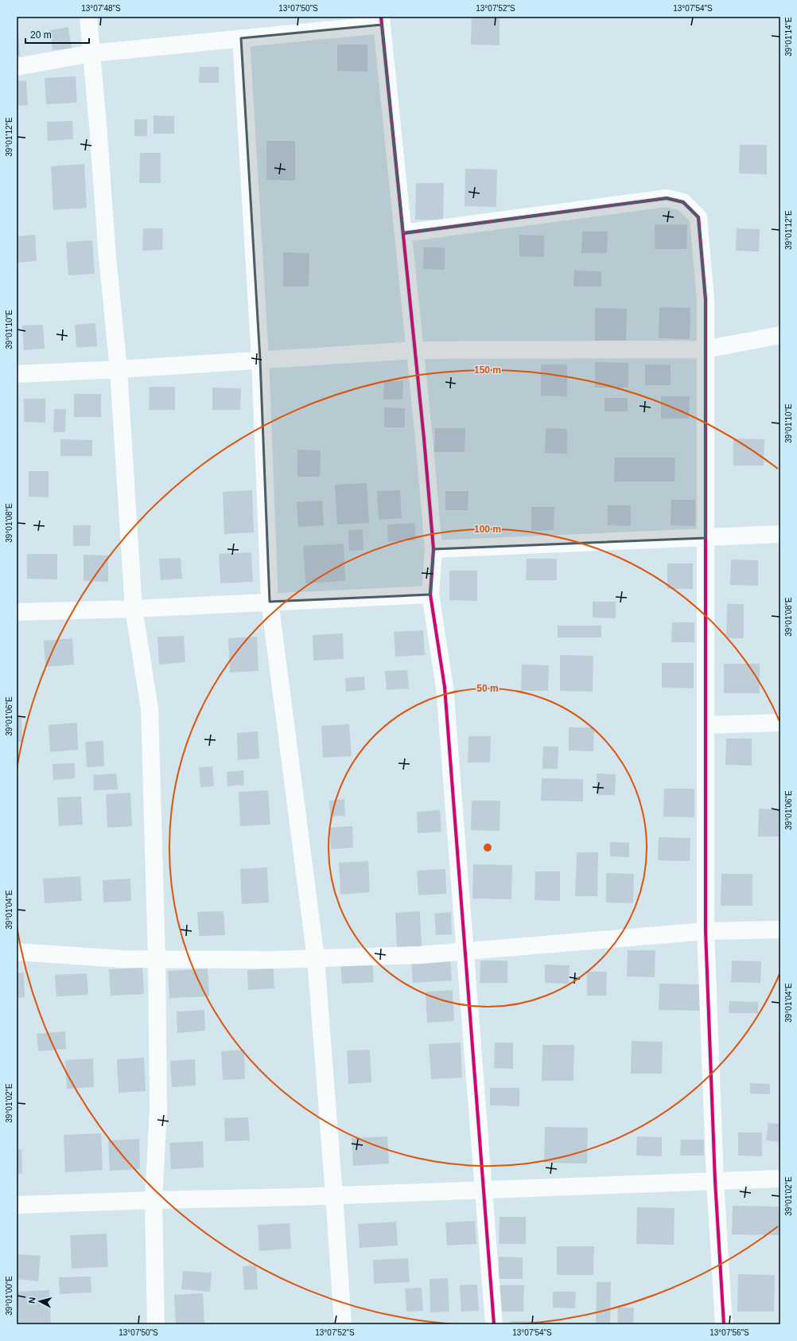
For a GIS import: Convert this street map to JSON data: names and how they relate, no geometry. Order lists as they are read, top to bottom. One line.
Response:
{"scale_bar":"20 m","north":"left","coordinates":["13°07'48\"S","13°07'50\"S","13°07'52\"S","13°07'54\"S","39°01'14\"E","39°01'12\"E","39°01'10\"E","39°01'08\"E","39°01'06\"E","39°01'04\"E","39°01'02\"E","39°01'00\"E","13°07'56\"S"],"rings":["150 m","100 m","50 m"]}
